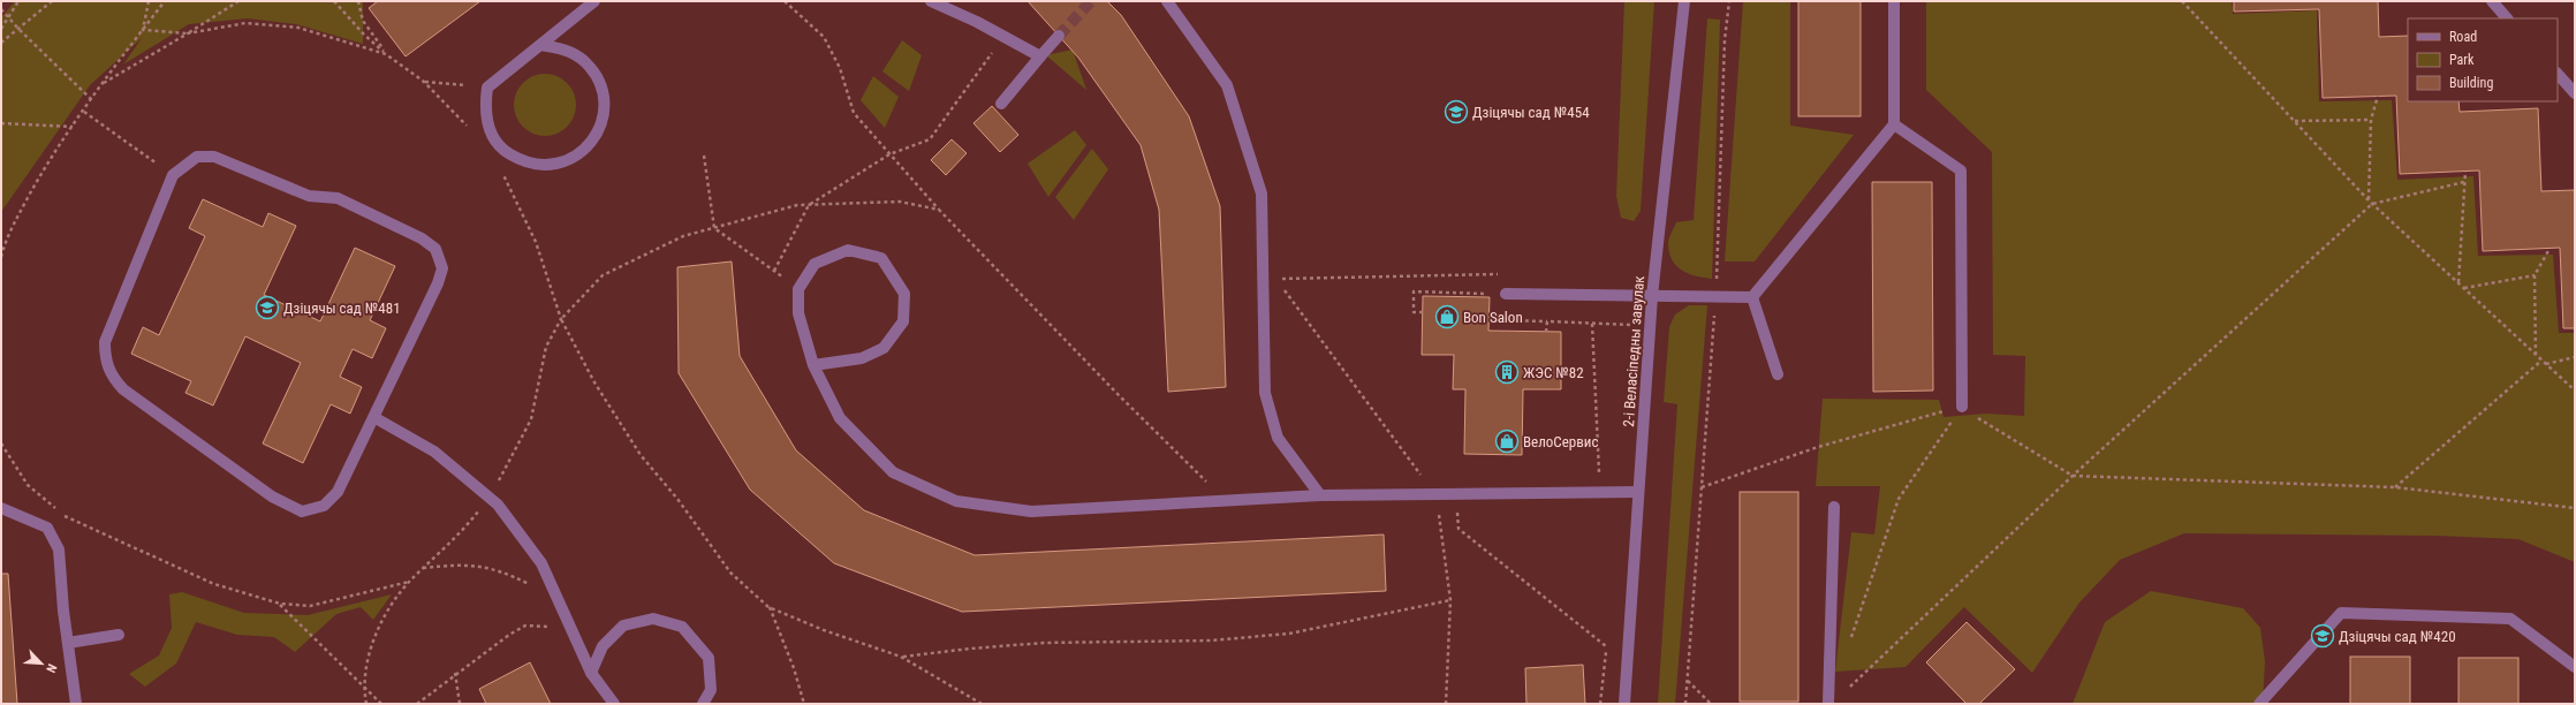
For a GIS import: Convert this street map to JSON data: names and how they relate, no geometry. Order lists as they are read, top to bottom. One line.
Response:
{"streets":{"street":["2-і Веласіпедны завулак"]},"places":{"school or university":["Дзіцячы сад №454","Дзіцячы сад №481","Дзіцячы сад №420"],"shop":["Bon Salon","ВелоСервис"],"building":["ЖЭС №82"]},"legend":["Road","Park","Building"],"north":"bottom right"}
